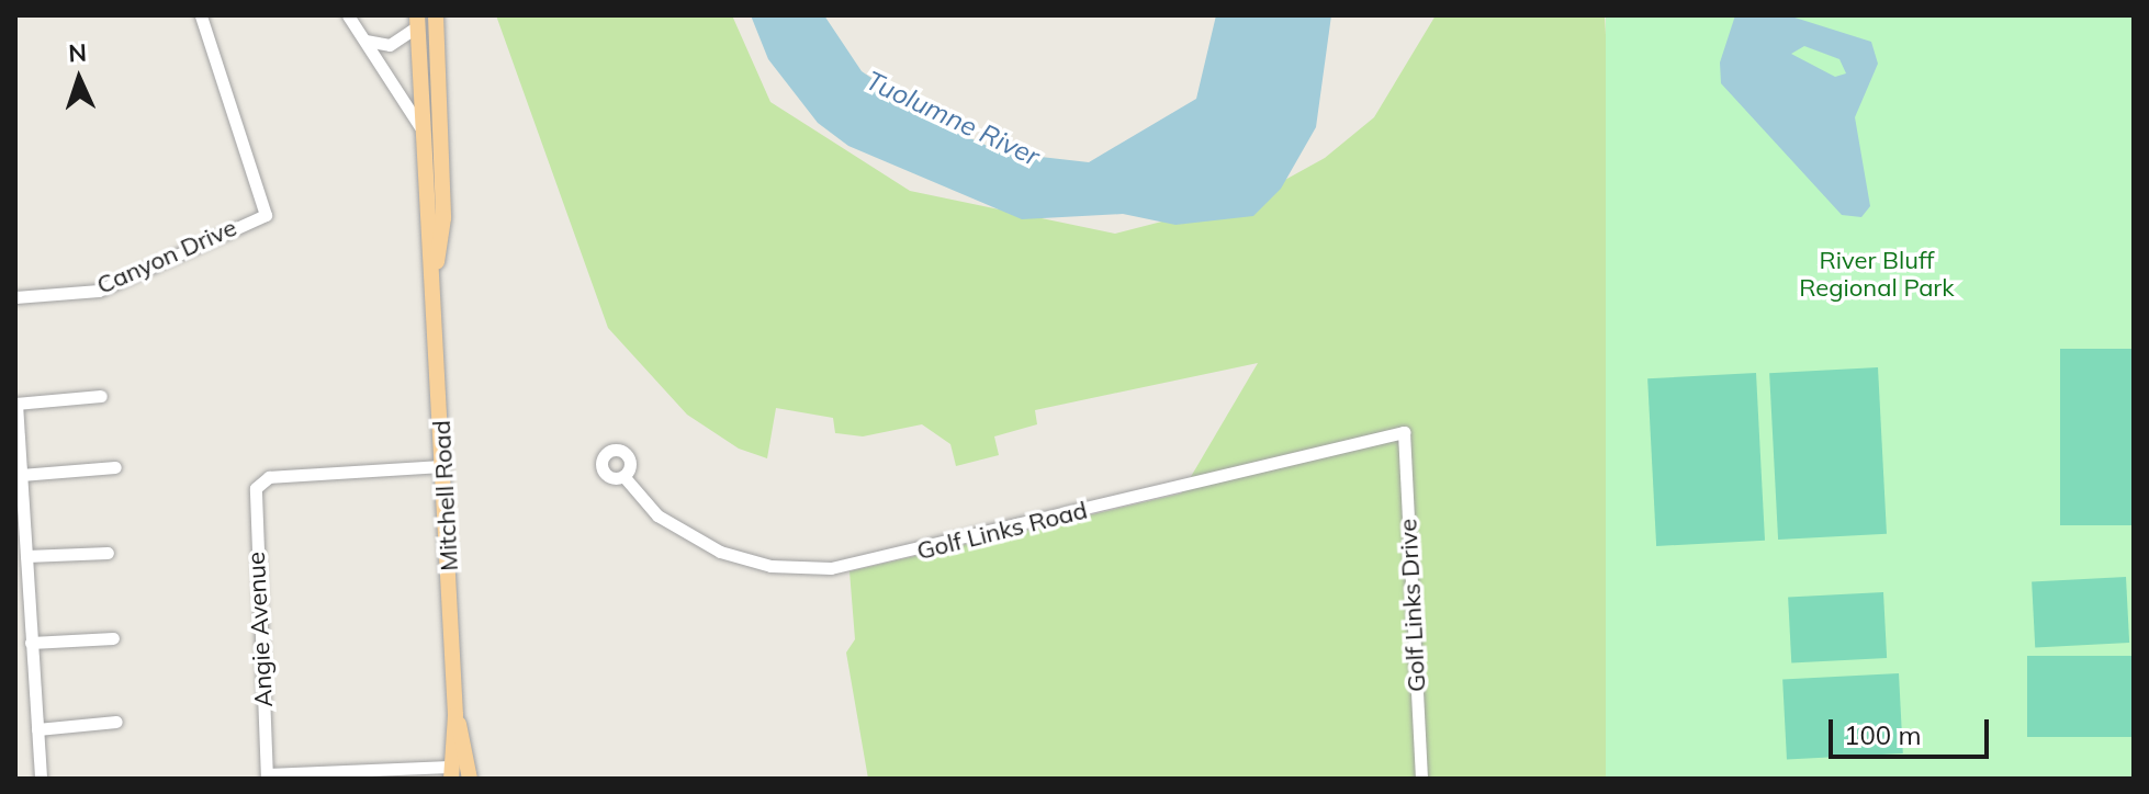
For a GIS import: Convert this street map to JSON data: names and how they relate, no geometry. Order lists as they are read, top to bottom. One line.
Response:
{"streets":{"main road":["Mitchell Road"],"street":["Canyon Drive","Golf Links Road","Golf Links Drive","Angie Avenue"]},"crossings":[["Mitchell Road","Angie Avenue"],["Golf Links Road","Golf Links Drive"]],"water":["Tuolumne River"],"parks":["River Bluff Regional Park"],"scale_bar":"100 m","north":"top"}
